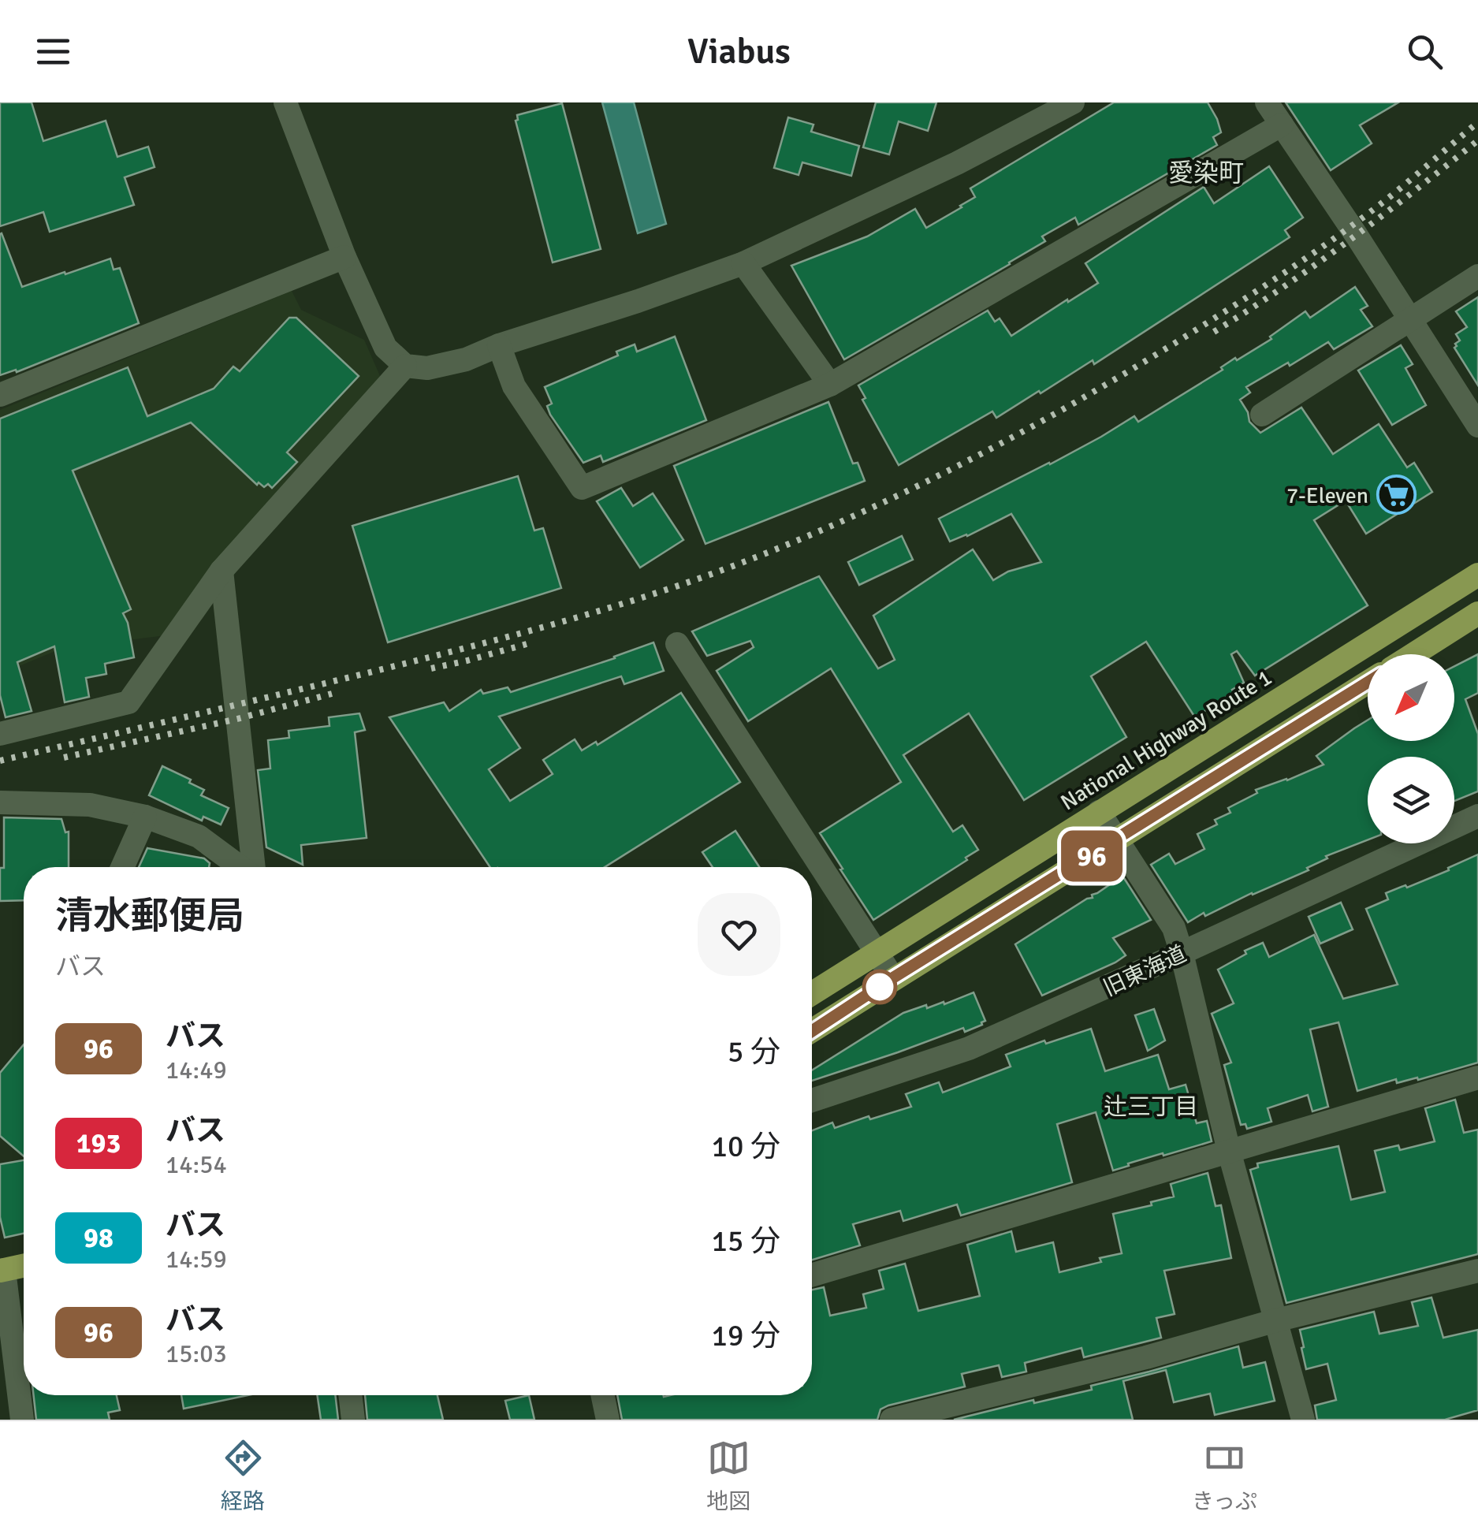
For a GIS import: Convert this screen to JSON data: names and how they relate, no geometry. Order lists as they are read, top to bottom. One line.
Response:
{"streets":{"highway":["National Highway Route 1"],"street":["旧東海道"]},"districts":["愛染町","辻三丁目"],"places":{"supermarket":["7-Eleven"]},"lines":["bus line 96"],"north":"bottom left","page":{"header":"Viabus","on_map":"96","heading":["清水郵便局","バス"],"list":[{"mark":"96","name":"バス","note":"14:49","value":"5 分"},{"mark":"193","name":"バス","note":"14:54","value":"10 分"},{"mark":"98","name":"バス","note":"14:59","value":"15 分"},{"mark":"96","name":"バス","note":"15:03","value":"19 分"}],"tabs":["経路","地図","きっぷ"]}}
